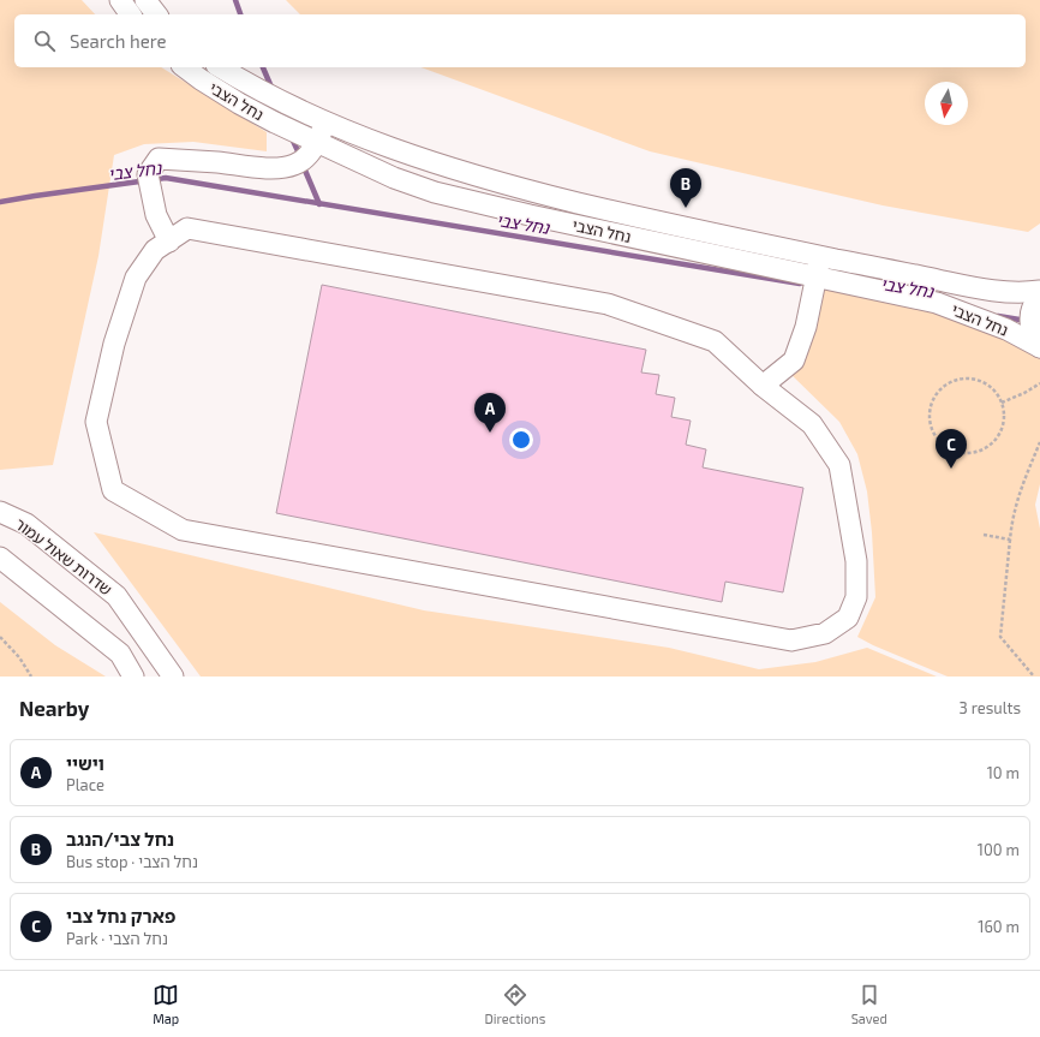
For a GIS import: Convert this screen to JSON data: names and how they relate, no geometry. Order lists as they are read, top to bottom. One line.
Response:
{"streets":{"street":["נחל הצבי","שדרות שאול עמור"]},"water":["נחל צבי"],"north":"bottom","page":{"search":"Search here","pins":["B","A","C"],"heading":["Nearby","3 results"],"list":[{"mark":"A","name":"וישיי","note":"Place","value":"10 m"},{"mark":"B","name":"נחל צבי/הנגב","note":"Bus stop · נחל הצבי","value":"100 m"},{"mark":"C","name":"פארק נחל צבי","note":"Park · נחל הצבי","value":"160 m"}],"nav":["Map","Directions","Saved"]}}
